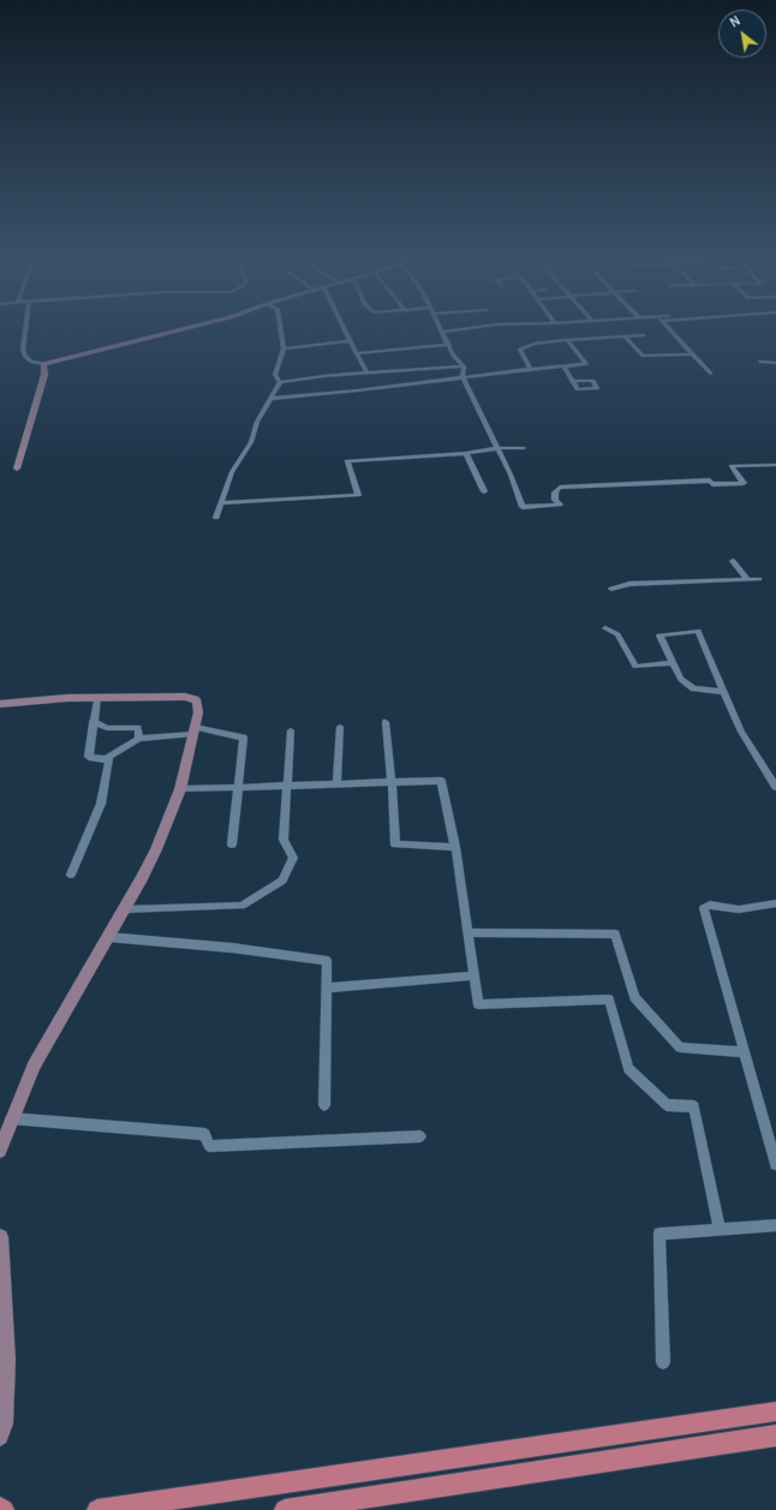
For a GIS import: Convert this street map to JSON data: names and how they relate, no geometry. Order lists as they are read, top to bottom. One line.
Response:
{"north":"top left"}
